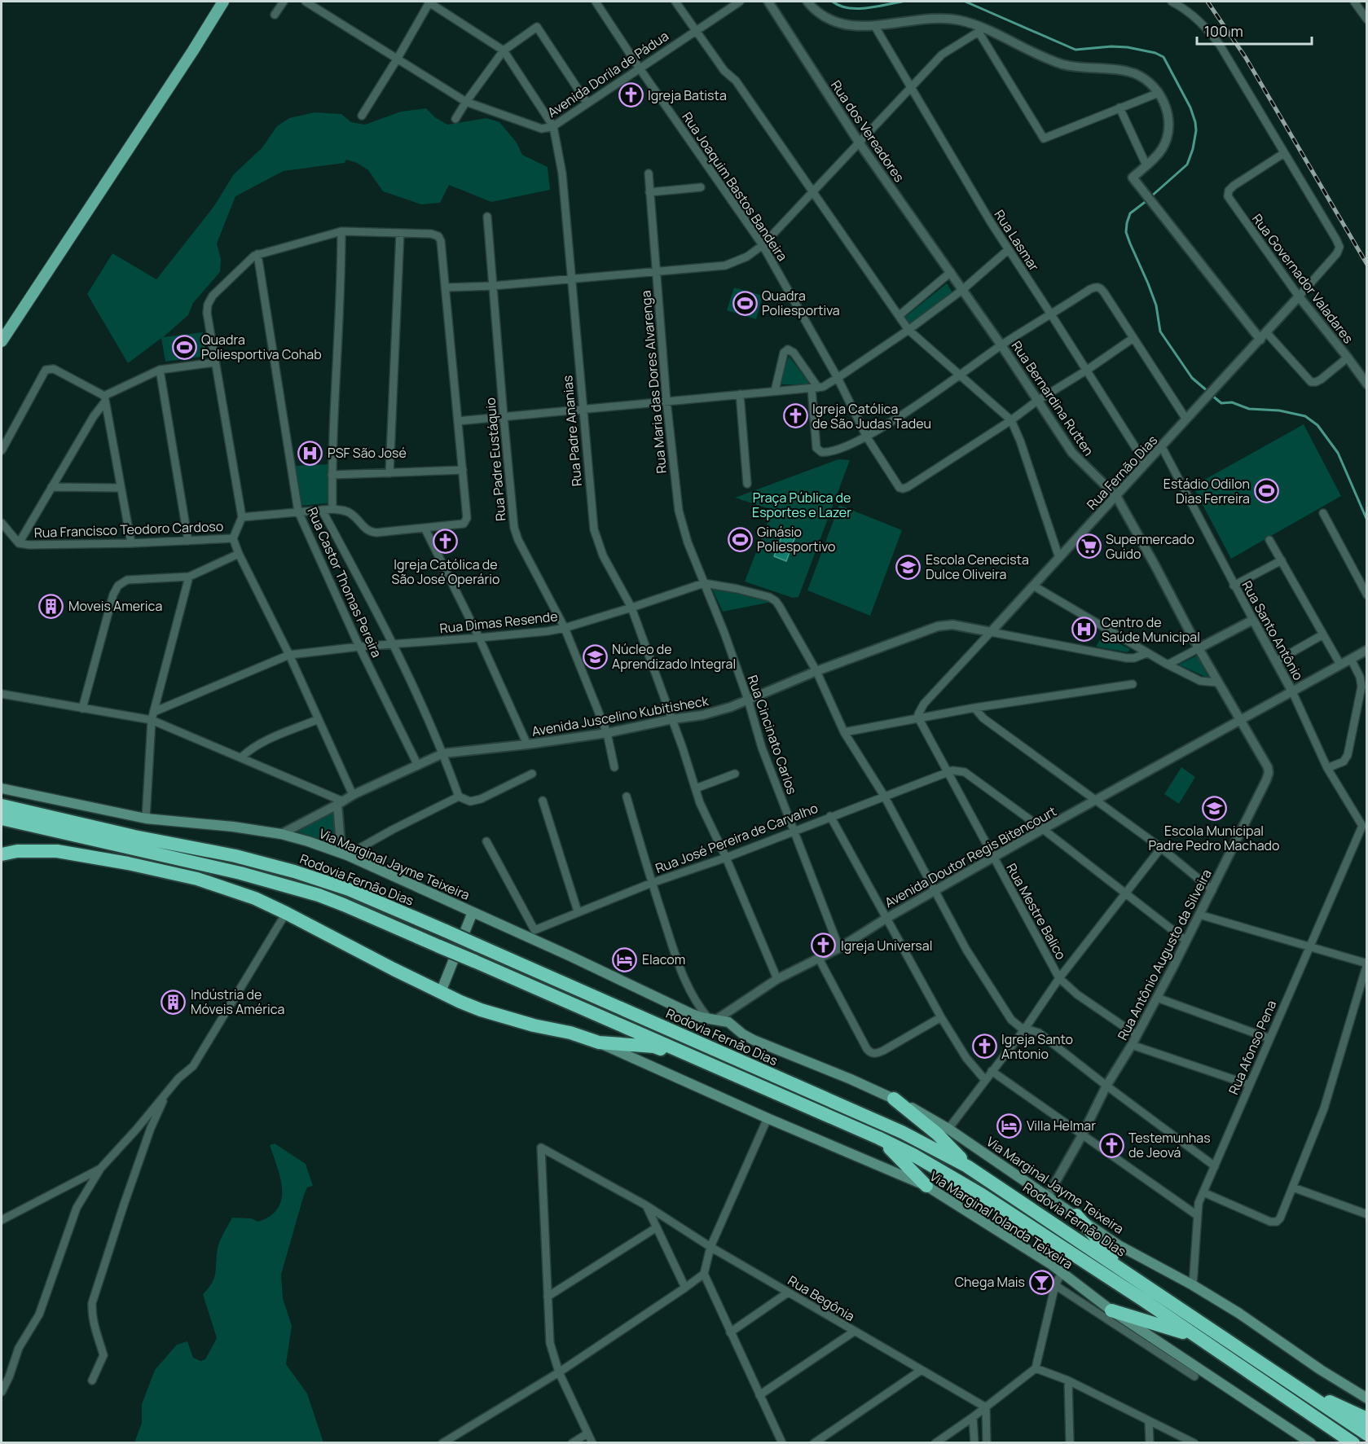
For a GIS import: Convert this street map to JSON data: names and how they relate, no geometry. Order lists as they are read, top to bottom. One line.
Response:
{"streets":{"highway":["Rodovia Fernão Dias"],"main road":["Via Marginal Jayme Teixeira","Via Marginal Iolanda Teixeira"],"street":["Avenida Dorila de Pádua","Rua dos Vereadores","Rua Joaquim Bastos Bandeira","Rua Lasmar","Rua Governador Valadares","Rua Maria das Dores Alvarenga","Rua Bernardina Rutten","Rua Padre Ananias","Rua Padre Eustáquio","Rua Fernão Dias","Rua Francisco Teodoro Cardoso","Rua Castor Thomas Pereira","Rua Dimas Resende","Rua Santo Antônio","Avenida Juscelino Kubitisheck","Rua Cincinato Carlos","Rua José Pereira de Carvalho","Avenida Doutor Regis Bitencourt","Rua Mestre Balico","Rua Antônio Augusto da Silveira","Rua Afonso Pena","Rua Begônia"]},"crossings":[["Avenida Dorila de Pádua","Rua Joaquim Bastos Bandeira"],["Avenida Dorila de Pádua","Rua Padre Ananias"],["Rua dos Vereadores","Rua Bernardina Rutten"],["Rua Lasmar","Rua Fernão Dias"],["Rua Governador Valadares","Rua Fernão Dias"],["Rua Maria das Dores Alvarenga","Rua Dimas Resende"],["Rua Maria das Dores Alvarenga","Rua Cincinato Carlos"],["Rua Bernardina Rutten","Rua Fernão Dias"],["Rua Bernardina Rutten","Avenida Doutor Regis Bitencourt"],["Rua Bernardina Rutten","Rua Antônio Augusto da Silveira"],["Rua Padre Ananias","Rua Dimas Resende"],["Rua Padre Ananias","Avenida Juscelino Kubitisheck"],["Rua Padre Ananias","Rua José Pereira de Carvalho"],["Rua Padre Ananias","Avenida Doutor Regis Bitencourt"],["Rua Padre Eustáquio","Rua Dimas Resende"],["Rua Padre Eustáquio","Avenida Juscelino Kubitisheck"],["Rua Fernão Dias","Rua Santo Antônio"],["Rua Fernão Dias","Avenida Juscelino Kubitisheck"],["Rua Fernão Dias","Rua Mestre Balico"],["Rua Francisco Teodoro Cardoso","Rua Castor Thomas Pereira"],["Rua Castor Thomas Pereira","Rua Dimas Resende"],["Rua Castor Thomas Pereira","Avenida Juscelino Kubitisheck"],["Rua Dimas Resende","Rua Cincinato Carlos"],["Rua Santo Antônio","Avenida Doutor Regis Bitencourt"],["Rua Santo Antônio","Rua Afonso Pena"],["Avenida Juscelino Kubitisheck","Rua Cincinato Carlos"],["Avenida Juscelino Kubitisheck","Via Marginal Jayme Teixeira"],["Rua Cincinato Carlos","Rua José Pereira de Carvalho"],["Rua Cincinato Carlos","Avenida Doutor Regis Bitencourt"],["Rua José Pereira de Carvalho","Rua Mestre Balico"],["Avenida Doutor Regis Bitencourt","Via Marginal Jayme Teixeira"],["Avenida Doutor Regis Bitencourt","Rua Mestre Balico"],["Avenida Doutor Regis Bitencourt","Rua Antônio Augusto da Silveira"],["Via Marginal Jayme Teixeira","Rua Antônio Augusto da Silveira"],["Via Marginal Jayme Teixeira","Rua Afonso Pena"],["Rua Mestre Balico","Rua Antônio Augusto da Silveira"]],"parks":["Praça Pública de Esportes e Lazer"],"places":{"church":["Igreja Batista","Igreja Católica de São Judas Tadeu","Igreja Católica de São José Operário","Igreja Universal","Igreja Santo Antonio","Testemunhas de Jeová"],"sports":["Quadra Poliesportiva","Quadra Poliesportiva Cohab","Estádio Odilon Dias Ferreira","Ginásio Poliesportivo"],"hospital":["PSF São José","Centro de Saúde Municipal"],"supermarket":["Supermercado Guido"],"school or university":["Escola Cenecista Dulce Oliveira","Núcleo de Aprendizado Integral","Escola Municipal Padre Pedro Machado"],"building":["Moveis America","Indústria de Móveis América"],"hotel":["Elacom","Villa Helmar"],"bar":["Chega Mais"]},"scale_bar":"100 m"}
